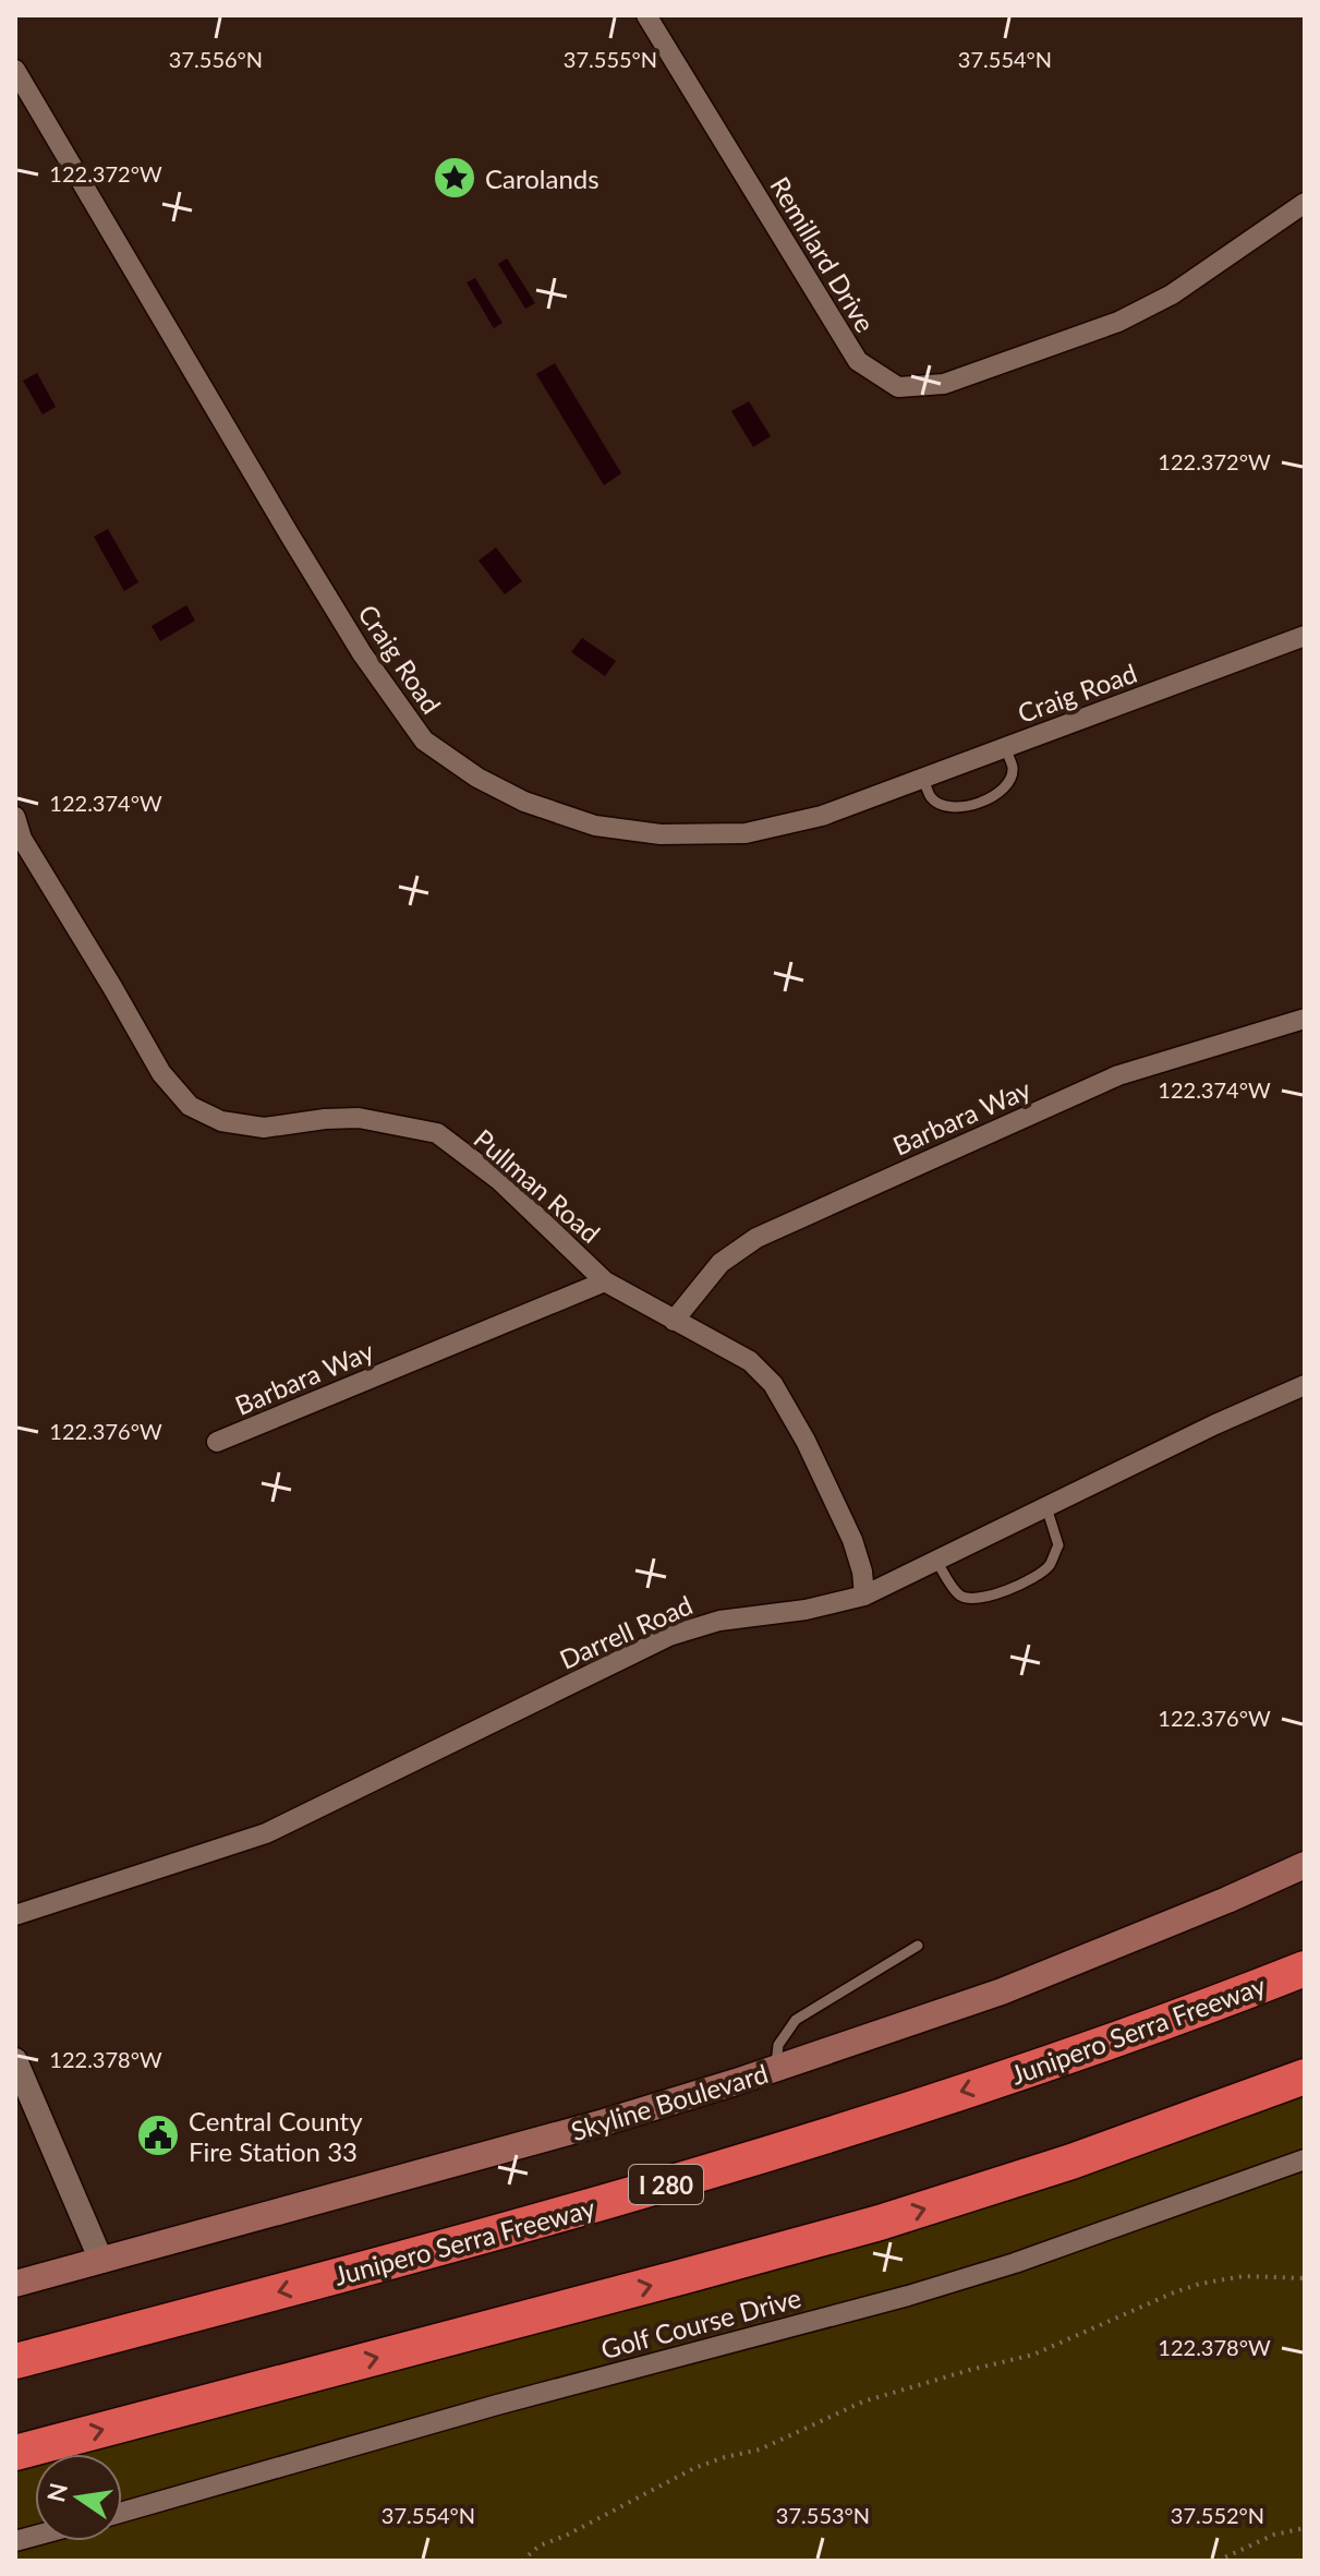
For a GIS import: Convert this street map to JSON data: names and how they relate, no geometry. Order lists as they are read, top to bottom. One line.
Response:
{"streets":{"highway":["Junipero Serra Freeway","I 280"],"main road":["Skyline Boulevard"],"street":["Remillard Drive","Craig Road","Barbara Way","Pullman Road","Darrell Road","Golf Course Drive"]},"crossings":[["Barbara Way","Pullman Road"],["Pullman Road","Darrell Road"]],"places":{"place":["Carolands"],"public building":["Central County Fire Station 33"]},"north":"left","coordinates":["37.556°N","37.555°N","37.554°N","122.372°W","122.374°W","122.376°W","122.378°W","37.553°N","37.552°N"]}
